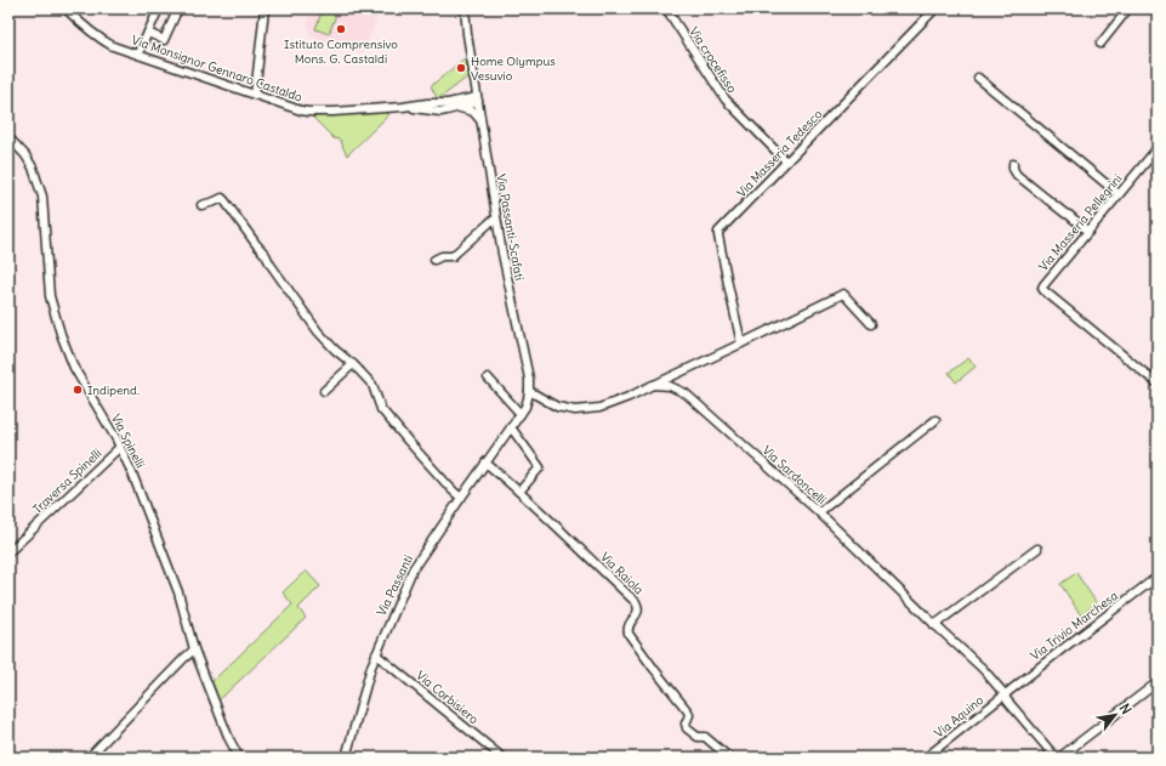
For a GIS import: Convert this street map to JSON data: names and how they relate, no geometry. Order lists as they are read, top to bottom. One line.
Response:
{"streets":{"street":["Via crocefisso","Via Monsignor Gennaro Castaldo","Via Masseria Tedesco","Via Masseria Pellegrini","Via Passanti-Scafati","Via Spinelli","Via Sardoncelli","Traversa Spinelli","Via Raiola","Via Passanti","Via Trivio Marchesa","Via Corbisiero","Via Aquino"]},"crossings":[["Via crocefisso","Via Masseria Tedesco"],["Via Passanti-Scafati","Via Passanti"],["Via Spinelli","Traversa Spinelli"],["Via Sardoncelli","Via Trivio Marchesa"],["Via Sardoncelli","Via Aquino"],["Via Raiola","Via Passanti"],["Via Passanti","Via Corbisiero"],["Via Trivio Marchesa","Via Aquino"]],"places":["Istituto Comprensivo Mons. G. Castaldi","Home Olympus Vesuvio","Indipend."],"north":"top right"}
